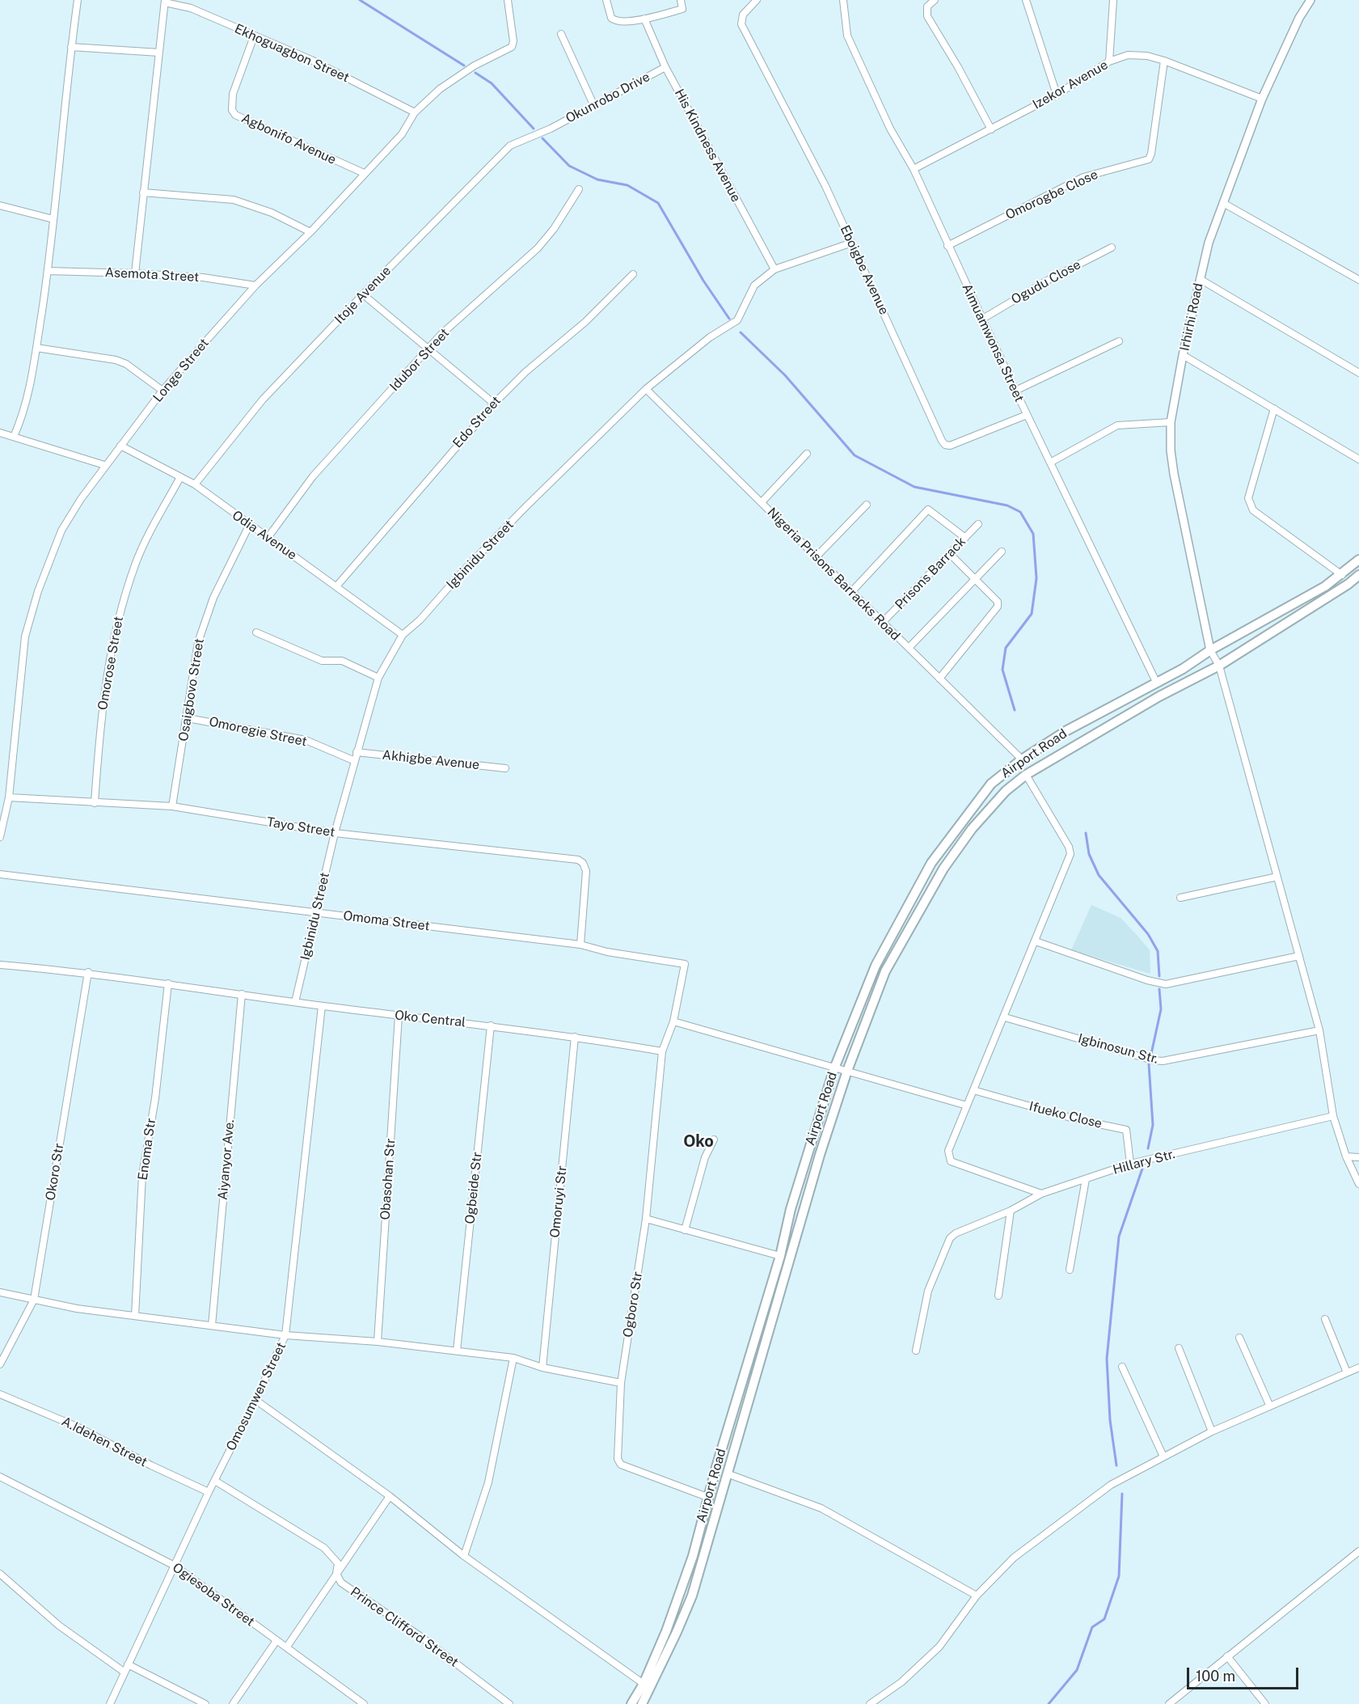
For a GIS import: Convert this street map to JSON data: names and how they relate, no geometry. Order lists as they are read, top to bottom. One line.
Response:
{"streets":{"main road":["Airport Road"],"street":["Ekhoguagbon Street","Izekor Avenue","Okunrobo Drive","Agbonifo Avenue","His Kindness Avenue","Omorogbe Close","Eboigbe Avenue","Asemota Street","Ogudu Close","Itoje Avenue","Irhirhi Road","Aimuamwonsa Street","Idubor Street","Longe Street","Edo Street","Odia Avenue","Igbinidu Street","Prisons Barrack","Nigeria Prisons Barracks Road","Omorose Street","Osaigbovo Street","Omoregie Street","Akhigbe Avenue","Tayo Street","Omoma Street","Oko Central","Igbinosun Str.","Ifueko Close","Enoma Str","Aiyanyor Ave.","Hillary Str.","Okoro Str","Obasohan Str","Ogbeide Str","Omoruyi Str","Ogboro Str","Omosumwen Street","A.Idehen Street","Ogiesoba Street","Prince Clifford Street"]},"crossings":[["Ekhoguagbon Street","Agbonifo Avenue"],["Ekhoguagbon Street","Asemota Street"],["Ekhoguagbon Street","Longe Street"],["Izekor Avenue","Omorogbe Close"],["Izekor Avenue","Irhirhi Road"],["Izekor Avenue","Aimuamwonsa Street"],["Okunrobo Drive","His Kindness Avenue"],["Okunrobo Drive","Itoje Avenue"],["Agbonifo Avenue","Longe Street"],["His Kindness Avenue","Igbinidu Street"],["Omorogbe Close","Aimuamwonsa Street"],["Eboigbe Avenue","Aimuamwonsa Street"],["Eboigbe Avenue","Igbinidu Street"],["Asemota Street","Longe Street"],["Ogudu Close","Aimuamwonsa Street"],["Itoje Avenue","Odia Avenue"],["Irhirhi Road","Airport Road"],["Aimuamwonsa Street","Airport Road"],["Idubor Street","Odia Avenue"],["Longe Street","Odia Avenue"],["Longe Street","Tayo Street"],["Edo Street","Odia Avenue"],["Odia Avenue","Igbinidu Street"],["Odia Avenue","Omorose Street"],["Odia Avenue","Osaigbovo Street"],["Igbinidu Street","Nigeria Prisons Barracks Road"],["Igbinidu Street","Omoregie Street"],["Igbinidu Street","Akhigbe Avenue"],["Igbinidu Street","Tayo Street"],["Igbinidu Street","Omoma Street"],["Igbinidu Street","Oko Central"],["Prisons Barrack","Nigeria Prisons Barracks Road"],["Nigeria Prisons Barracks Road","Airport Road"],["Omorose Street","Tayo Street"],["Osaigbovo Street","Omoregie Street"],["Osaigbovo Street","Tayo Street"],["Airport Road","Ogboro Str"],["Tayo Street","Omoma Street"],["Oko Central","Enoma Str"],["Oko Central","Aiyanyor Ave."],["Oko Central","Okoro Str"],["Oko Central","Obasohan Str"],["Oko Central","Ogbeide Str"],["Oko Central","Omoruyi Str"],["Oko Central","Ogboro Str"],["Oko Central","Omosumwen Street"],["Ifueko Close","Hillary Str."],["Omosumwen Street","A.Idehen Street"],["Omosumwen Street","Ogiesoba Street"],["Omosumwen Street","Prince Clifford Street"]],"districts":["Oko"],"scale_bar":"100 m"}
